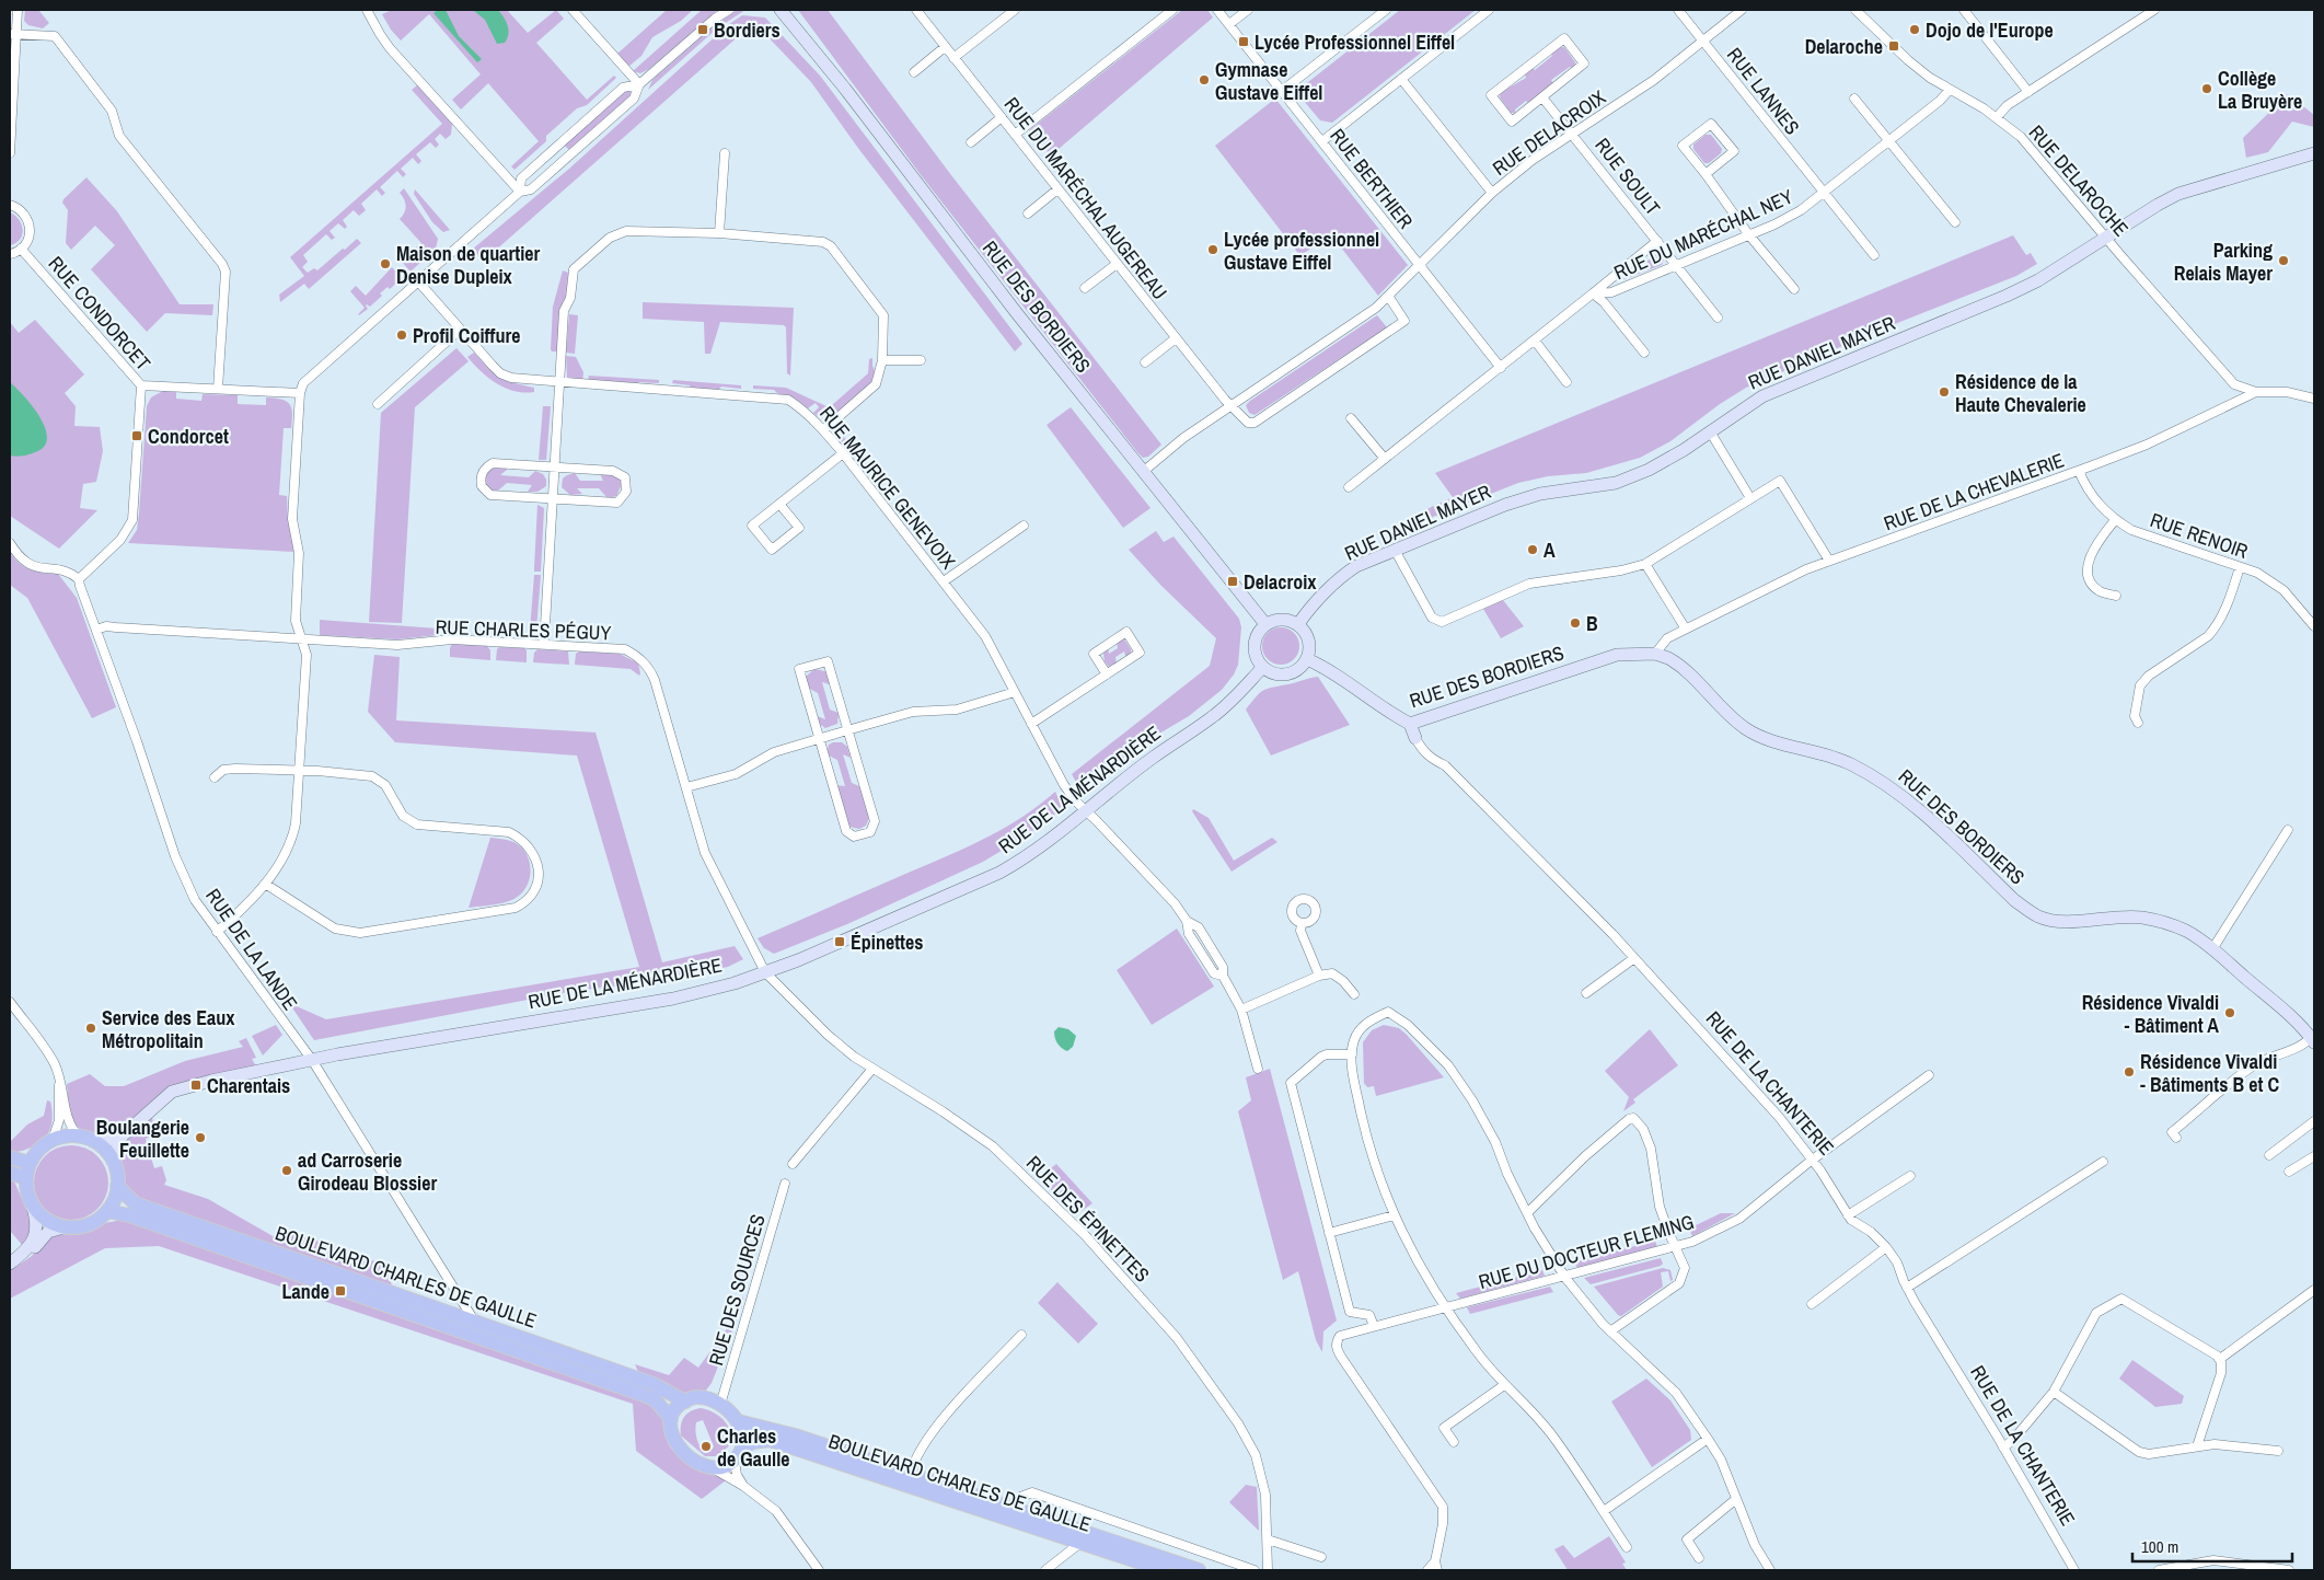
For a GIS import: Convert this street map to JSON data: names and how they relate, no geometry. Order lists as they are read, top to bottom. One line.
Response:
{"streets":{"main road":["RUE DES BORDIERS","RUE DANIEL MAYER","RUE DE LA MÉNARDIÈRE","RUE DE LA CHANTERIE","BOULEVARD CHARLES DE GAULLE"],"street":["RUE LANNES","RUE DELACROIX","RUE SOULT","RUE BERTHIER","RUE DELAROCHE","RUE DU MARÉCHAL AUGEREAU","RUE DU MARÉCHAL NEY","RUE CONDORCET","RUE MAURICE GENEVOIX","RUE DE LA CHEVALERIE","RUE RENOIR","RUE CHARLES PÉGUY","RUE DE LA LANDE","RUE DES ÉPINETTES","RUE DU DOCTEUR FLEMING","RUE DES SOURCES"]},"crossings":[["RUE LANNES","RUE DELACROIX"],["RUE LANNES","RUE DU MARÉCHAL NEY"],["RUE DELACROIX","RUE SOULT"],["RUE DELACROIX","RUE BERTHIER"],["RUE DELACROIX","RUE DU MARÉCHAL AUGEREAU"],["RUE DELACROIX","RUE DES BORDIERS"],["RUE SOULT","RUE DU MARÉCHAL NEY"],["RUE BERTHIER","RUE DU MARÉCHAL NEY"],["RUE DELAROCHE","RUE DU MARÉCHAL NEY"],["RUE DELAROCHE","RUE DANIEL MAYER"],["RUE DELAROCHE","RUE DE LA CHEVALERIE"],["RUE DES BORDIERS","RUE DANIEL MAYER"],["RUE DES BORDIERS","RUE DE LA CHEVALERIE"],["RUE DES BORDIERS","RUE DE LA MÉNARDIÈRE"],["RUE DES BORDIERS","RUE DE LA CHANTERIE"],["RUE CONDORCET","RUE DE LA LANDE"],["RUE DANIEL MAYER","RUE DE LA MÉNARDIÈRE"],["RUE MAURICE GENEVOIX","RUE DE LA MÉNARDIÈRE"],["RUE DE LA CHEVALERIE","RUE RENOIR"],["RUE CHARLES PÉGUY","RUE DE LA MÉNARDIÈRE"],["RUE CHARLES PÉGUY","RUE DE LA LANDE"],["RUE CHARLES PÉGUY","RUE DES ÉPINETTES"],["RUE DE LA MÉNARDIÈRE","RUE DE LA LANDE"],["RUE DE LA MÉNARDIÈRE","RUE DES ÉPINETTES"],["RUE DE LA MÉNARDIÈRE","BOULEVARD CHARLES DE GAULLE"],["RUE DE LA LANDE","BOULEVARD CHARLES DE GAULLE"],["RUE DE LA CHANTERIE","RUE DU DOCTEUR FLEMING"],["BOULEVARD CHARLES DE GAULLE","RUE DES SOURCES"]],"places":{"transit":["Bordiers","Lycée Professionnel Eiffel","Delaroche","Condorcet","Delacroix","Épinettes","Charentais","Lande"],"other":["Dojo de l'Europe","Gymnase Gustave Eiffel","Collège La Bruyère","Lycée professionnel Gustave Eiffel","Parking Relais Mayer","Maison de quartier Denise Dupleix","Profil Coiffure","Résidence de la Haute Chevalerie","A","B","Résidence Vivaldi - Bâtiment A","Service des Eaux Métropolitain","Résidence Vivaldi - Bâtiments B et C","Boulangerie Feuillette","ad Carroserie Girodeau Blossier","Charles de Gaulle"]},"scale_bar":"100 m"}
